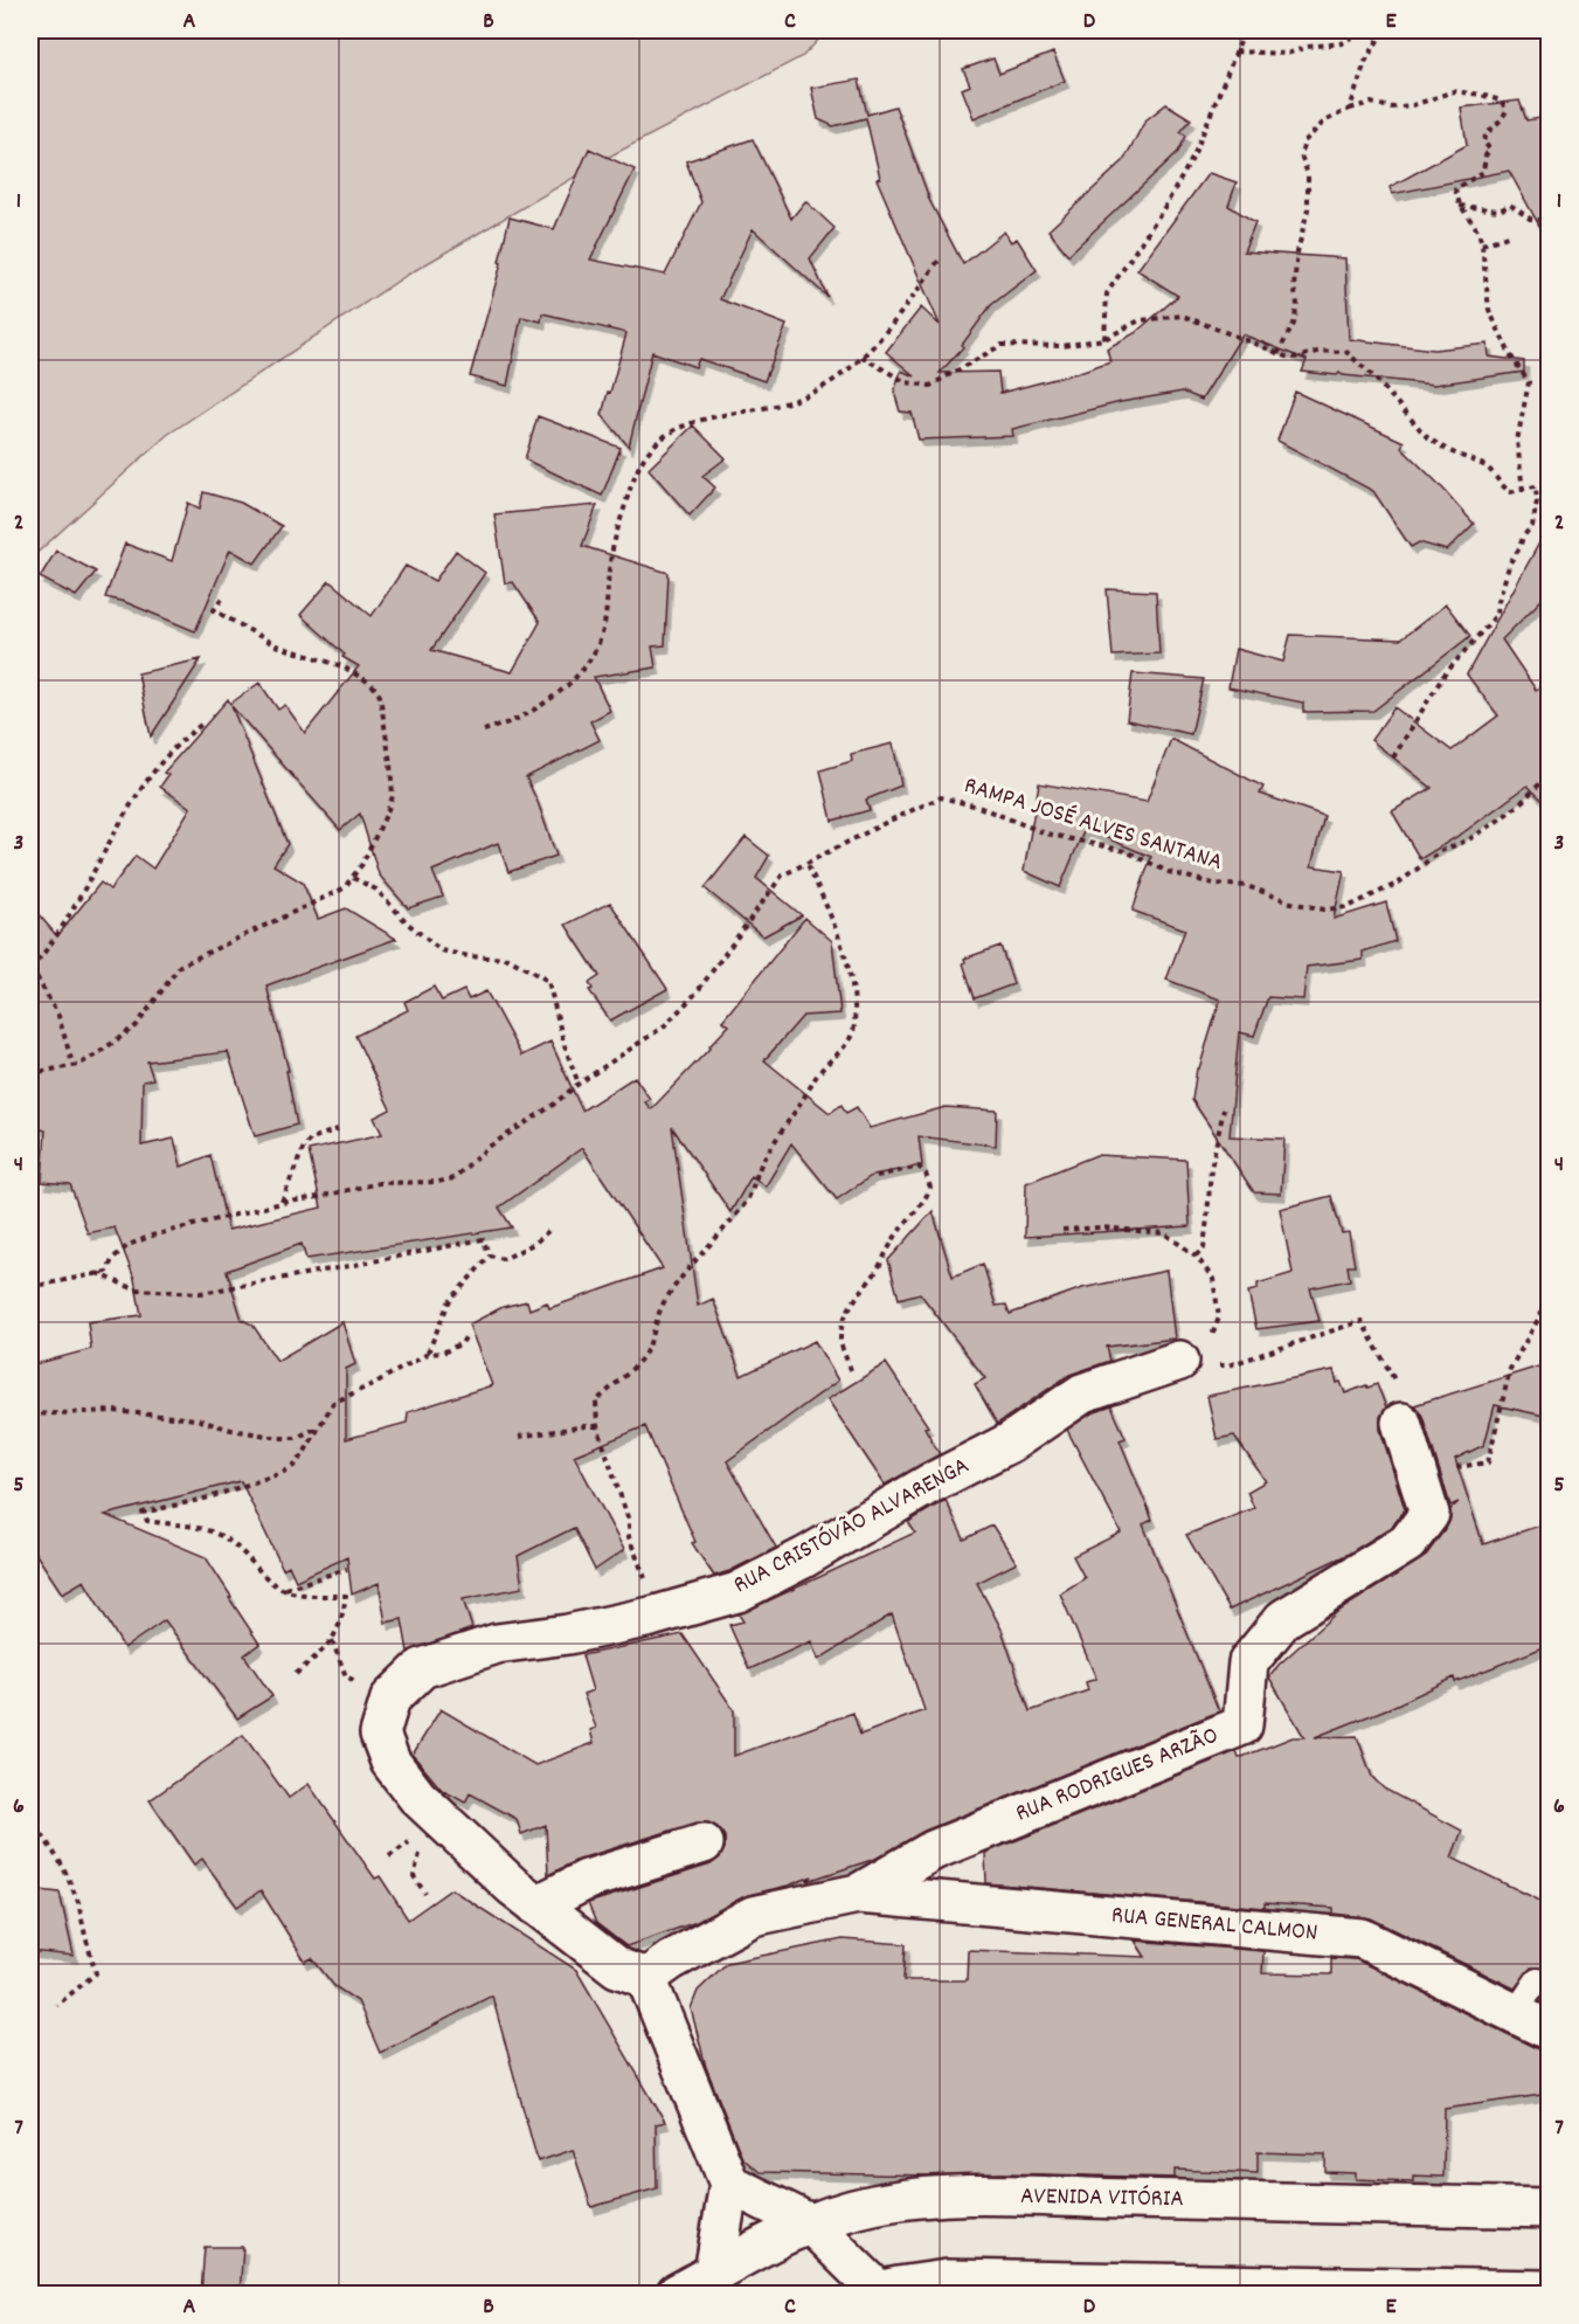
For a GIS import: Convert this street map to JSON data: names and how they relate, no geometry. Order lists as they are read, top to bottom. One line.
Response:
{"streets":{"street":["RUA CRISTÓVÃO ALVARENGA","RUA RODRIGUES ARZÃO","RUA GENERAL CALMON","AVENIDA VITÓRIA"],"path":["RAMPA JOSÉ ALVES SANTANA"]},"crossings":[["RUA RODRIGUES ARZÃO","RUA GENERAL CALMON"]],"grid":{"columns":["A","B","C","D","E"],"rows":["1","2","3","4","5","6","7"]}}
